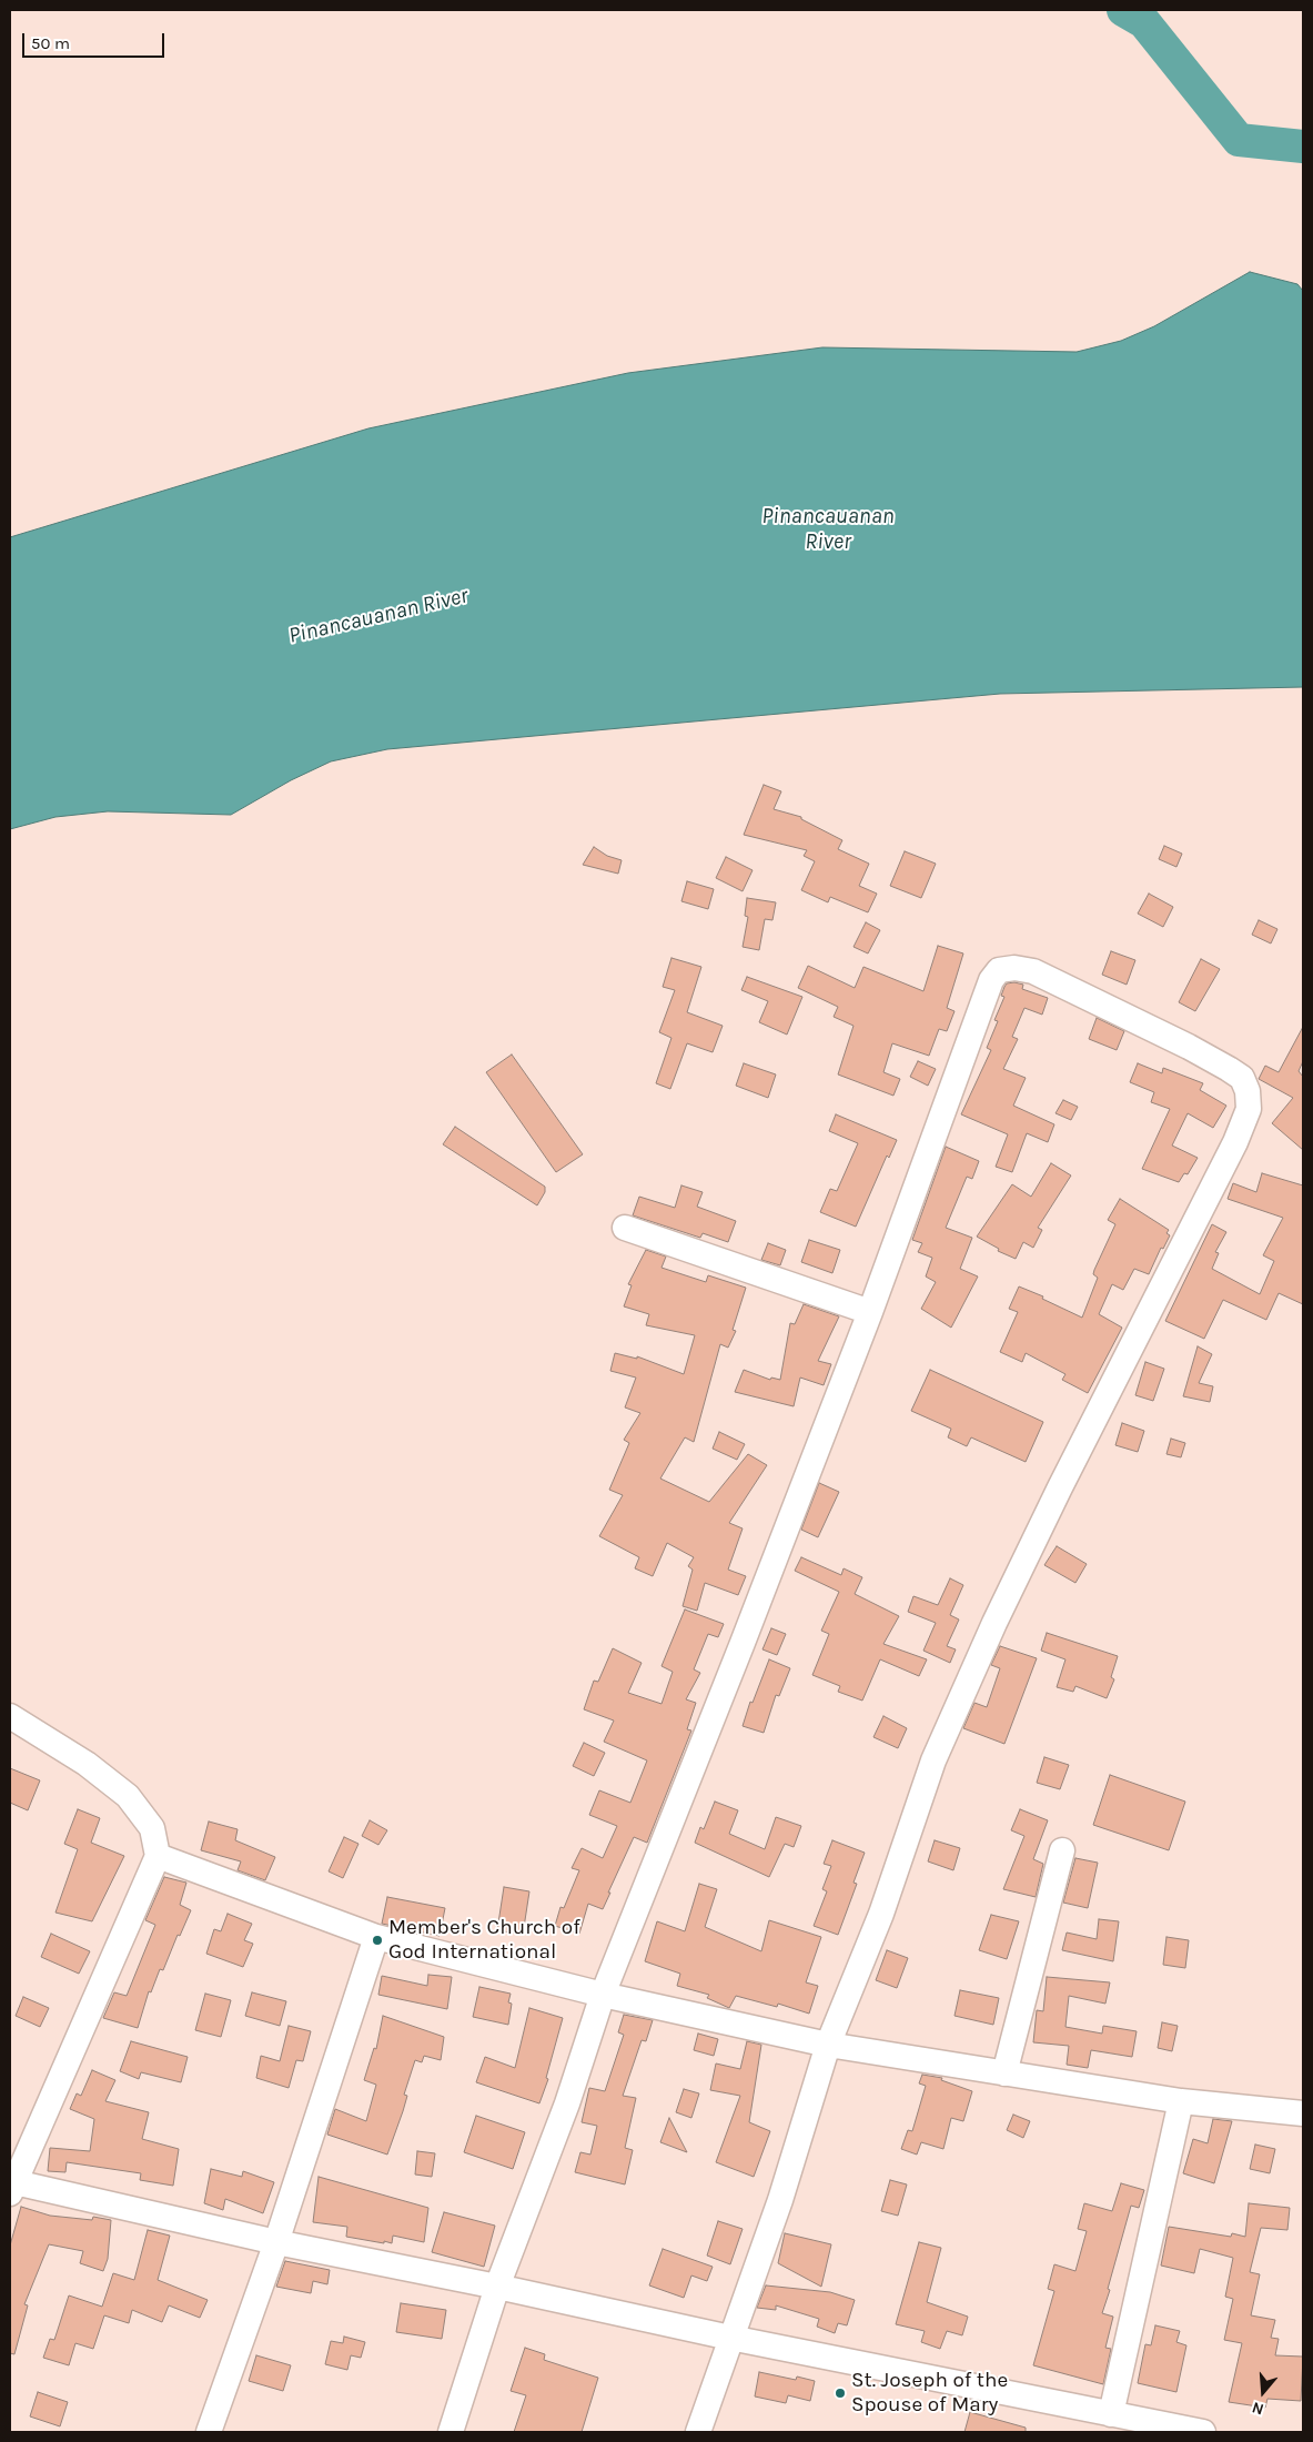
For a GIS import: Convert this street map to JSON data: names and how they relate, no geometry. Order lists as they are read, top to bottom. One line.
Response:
{"water":["Pinancauanan River"],"places":["Member's Church of God International","St. Joseph of the Spouse of Mary"],"scale_bar":"50 m","north":"bottom"}
